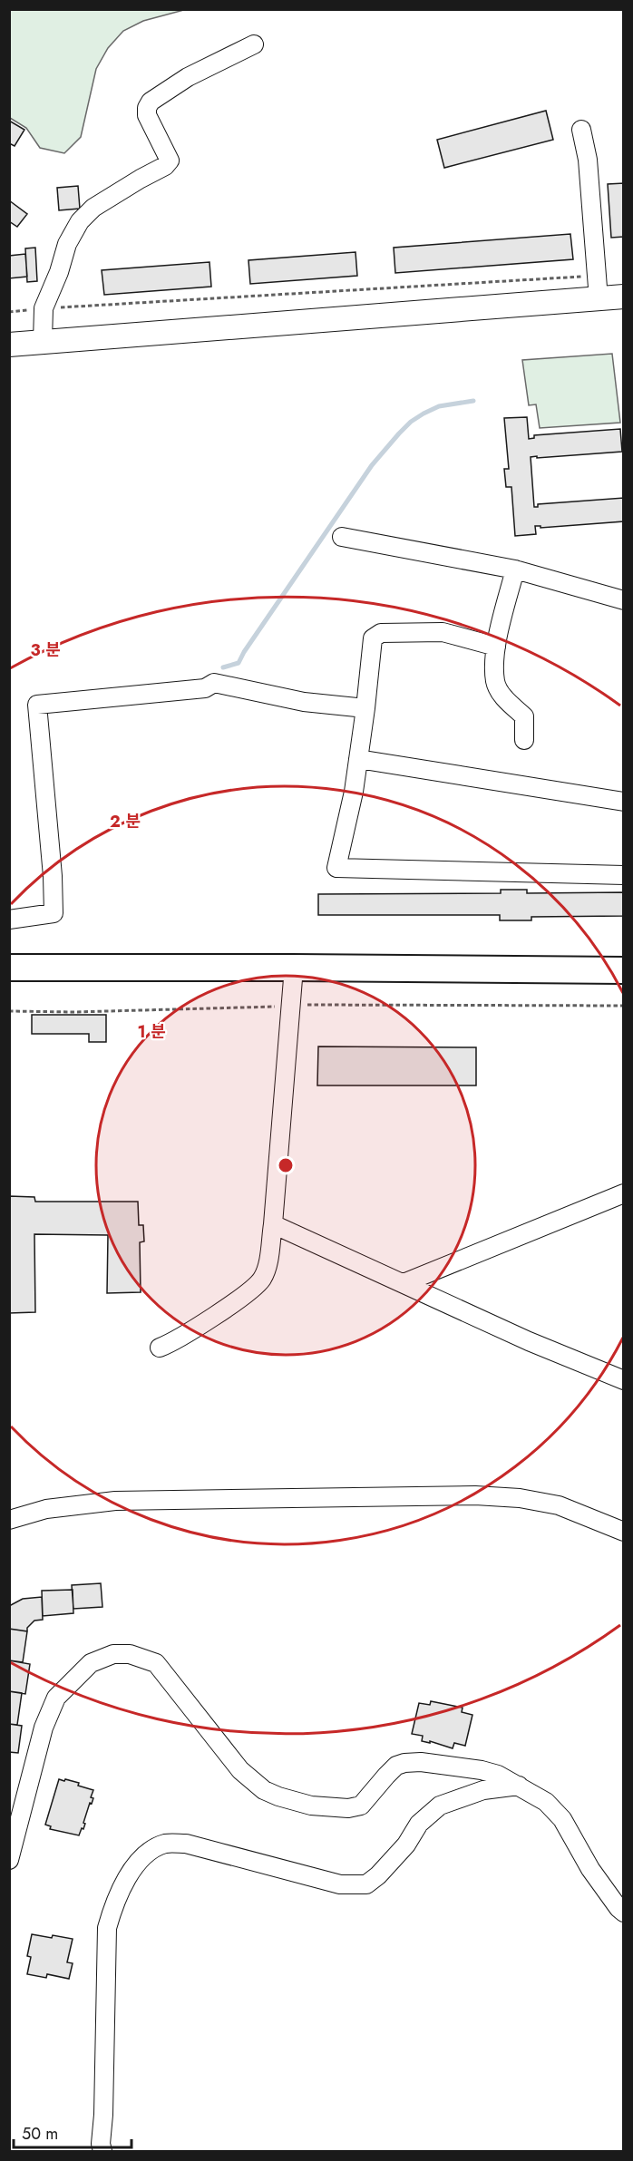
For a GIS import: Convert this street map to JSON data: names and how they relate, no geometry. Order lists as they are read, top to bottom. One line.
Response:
{"scale_bar":"50 m","rings":["3 분","2 분","1 분"]}
